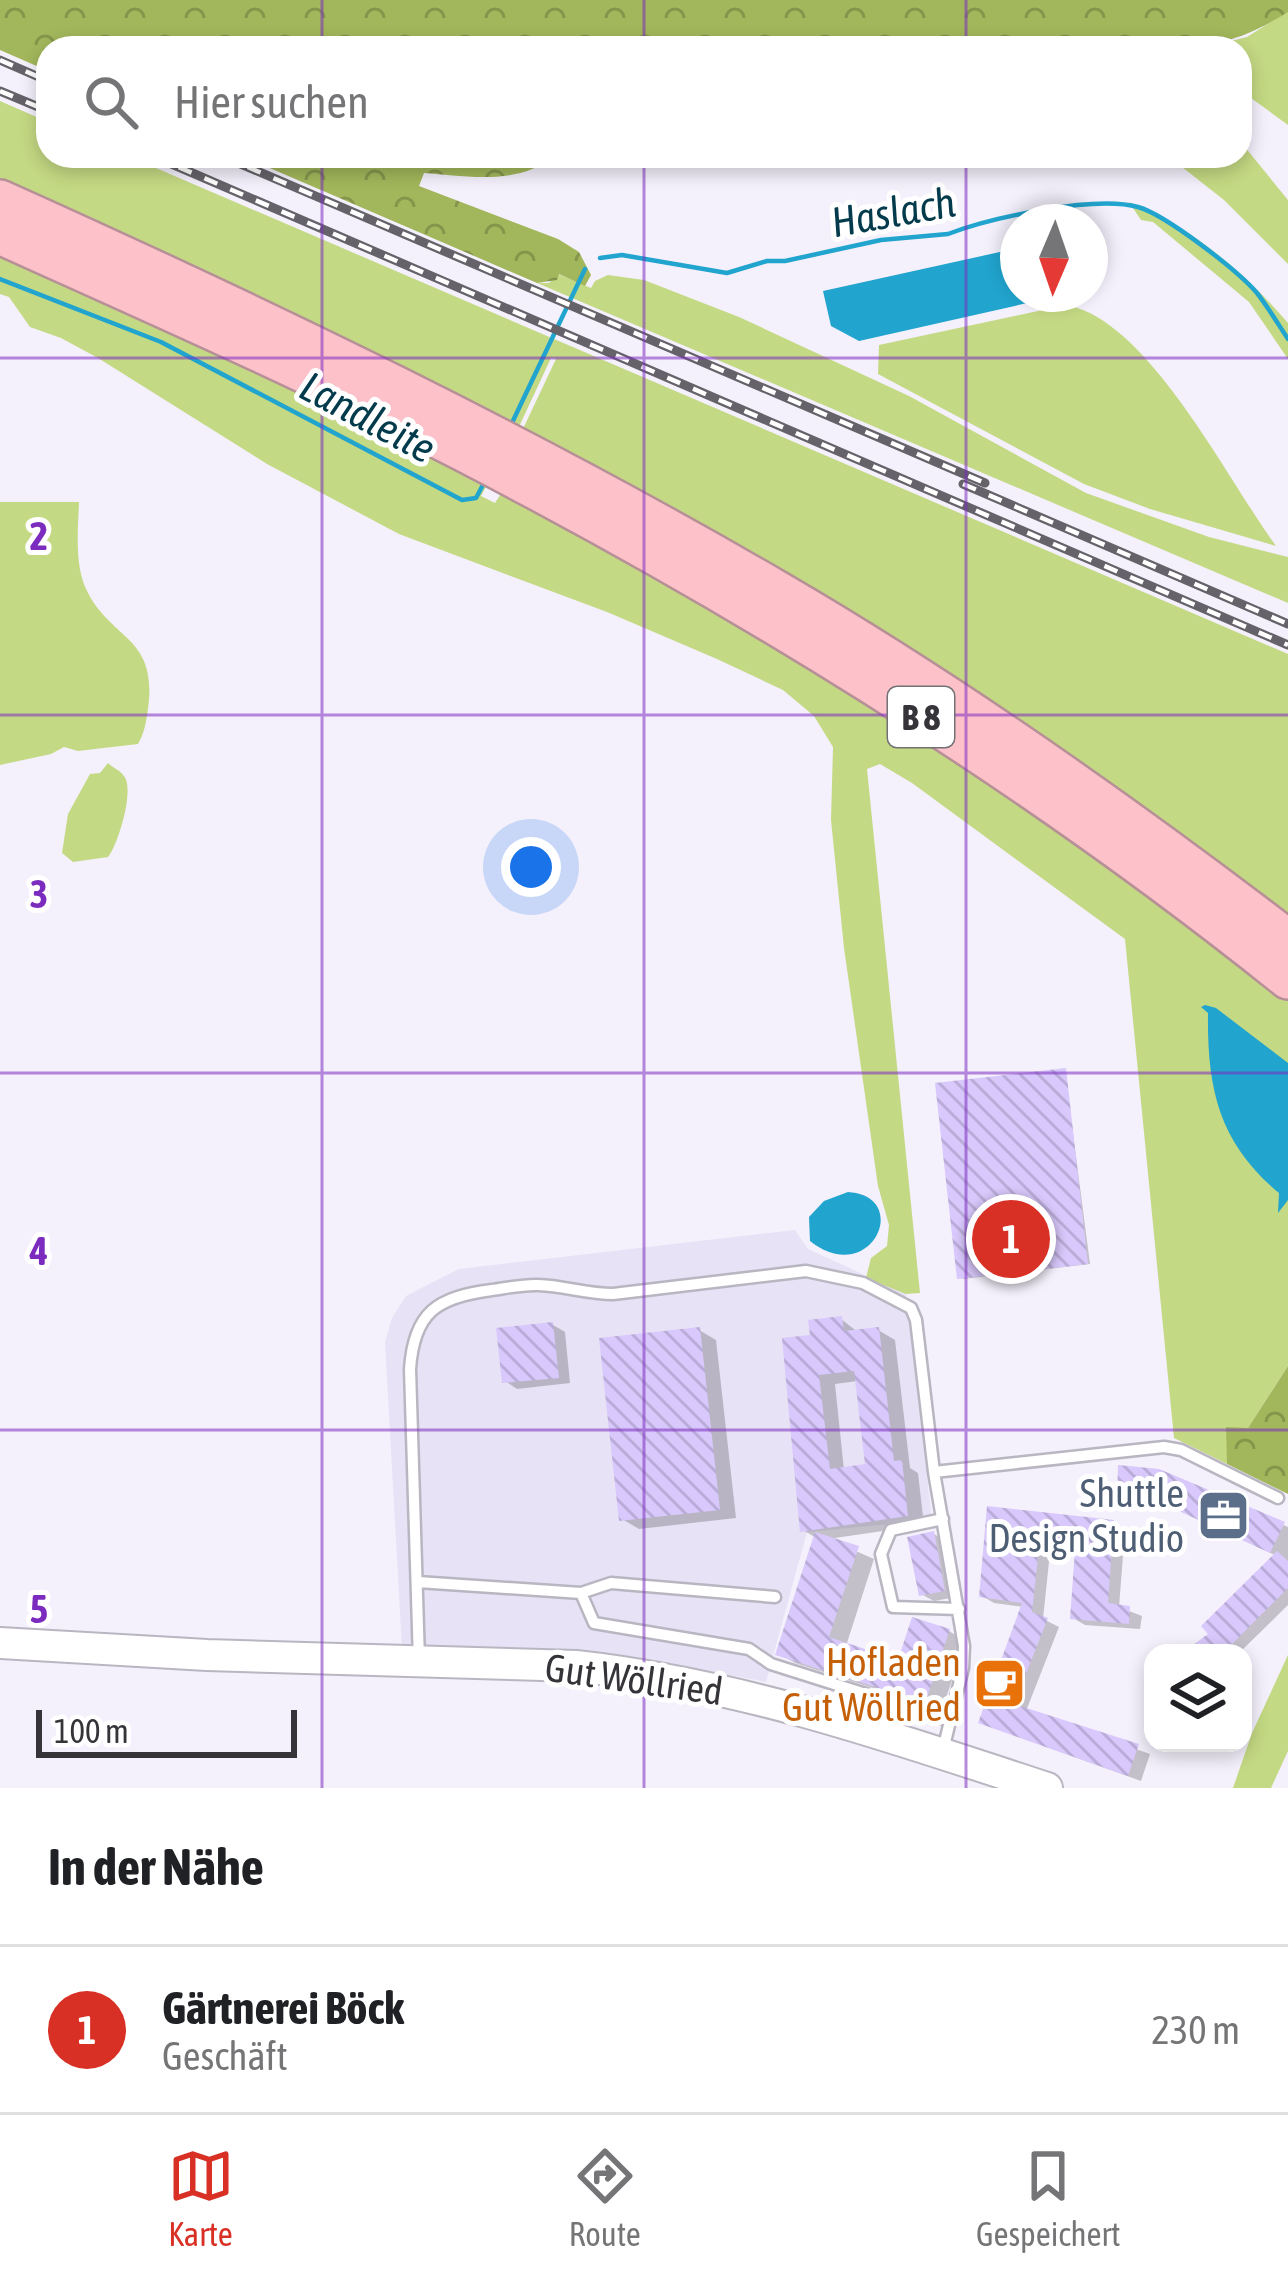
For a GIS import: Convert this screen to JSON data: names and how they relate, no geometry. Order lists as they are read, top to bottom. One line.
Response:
{"streets":{"highway":["B 8"],"street":["Gut Wöllried"]},"water":["Haslach","Landleite"],"places":{"office":["Shuttle Design Studio"],"cafe":["Hofladen Gut Wöllried"]},"scale_bar":"100 m","north":"bottom","page":{"search":"Hier suchen","pins":"1","scale":"100 m","heading":"In der Nähe","list":[{"mark":"1","name":"Gärtnerei Böck","note":"Geschäft","value":"230 m"}],"nav":["Karte","Route","Gespeichert"]},"grid":{"rows":["2","3","4","5"]}}
